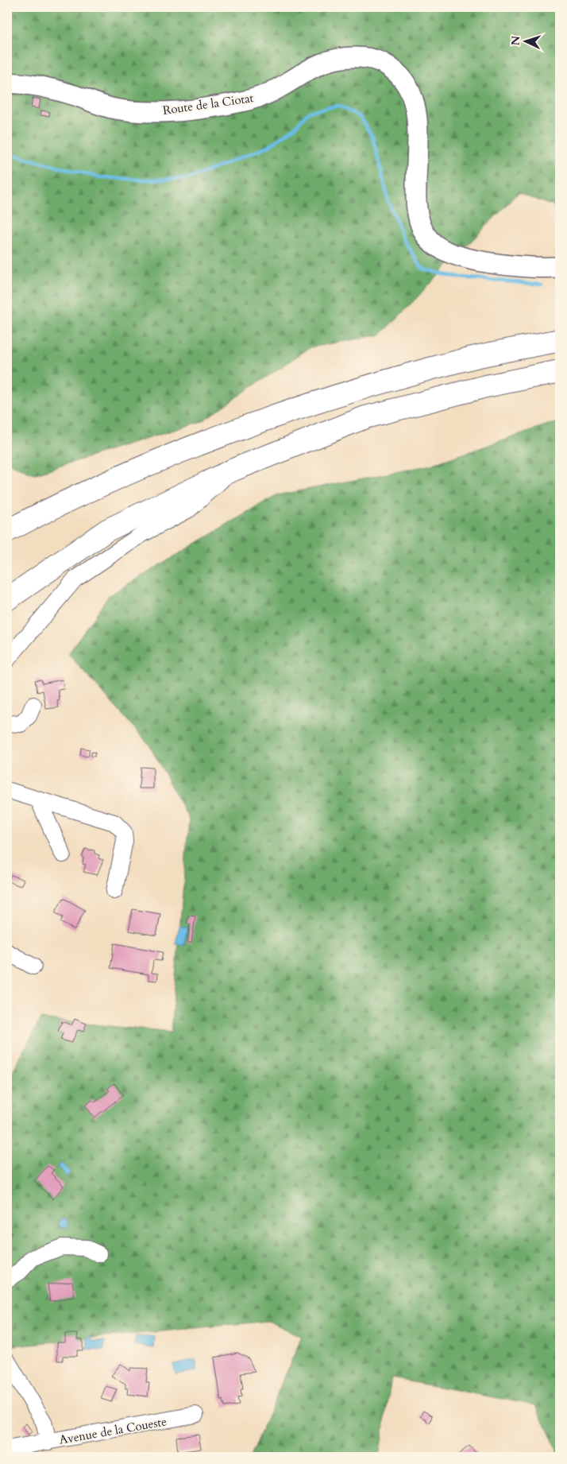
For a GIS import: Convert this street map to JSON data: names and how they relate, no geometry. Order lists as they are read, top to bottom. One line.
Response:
{"streets":{"main road":["Route de la Ciotat"],"street":["Avenue de la Coueste"]},"north":"left"}
